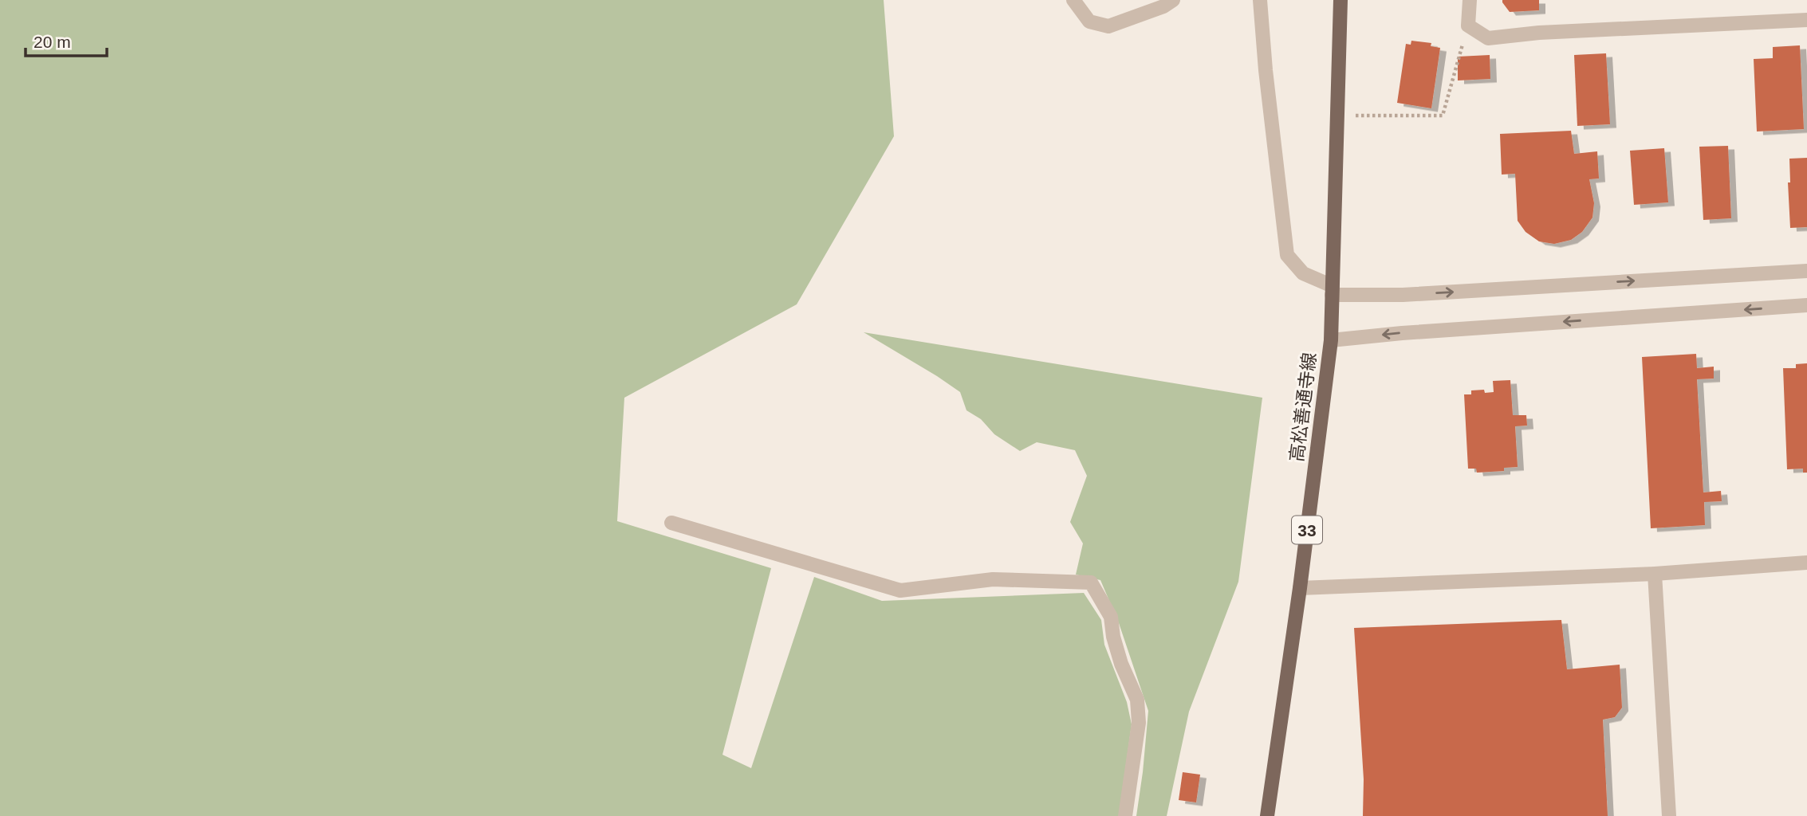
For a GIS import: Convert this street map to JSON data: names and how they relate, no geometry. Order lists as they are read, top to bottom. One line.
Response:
{"streets":{"main road":["高松善通寺線","33"]},"scale_bar":"20 m"}
